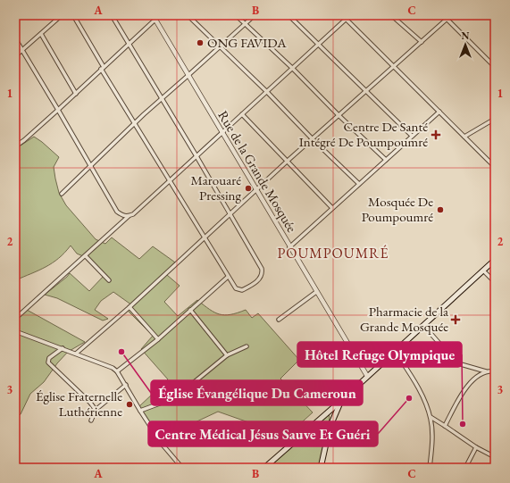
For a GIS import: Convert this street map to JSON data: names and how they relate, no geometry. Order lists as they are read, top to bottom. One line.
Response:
{"streets":{"street":["Rue de la Grande Mosquée"]},"districts":["POUMPOUMRÉ"],"places":{"other":["ONG FAVIDA","Marouaré Pressing","Mosquée De Poumpoumré","Église Évangélique Du Cameroun","Centre Médical Jésus Sauve Et Guéri","Église Fraternelle Luthérienne","Hôtel Refuge Olympique"],"health":["Centre De Santé Intégré De Poumpoumré","Pharmacie de la Grande Mosquée"]},"north":"top","grid":{"columns":["A","B","C"],"rows":["1","2","3"]}}
